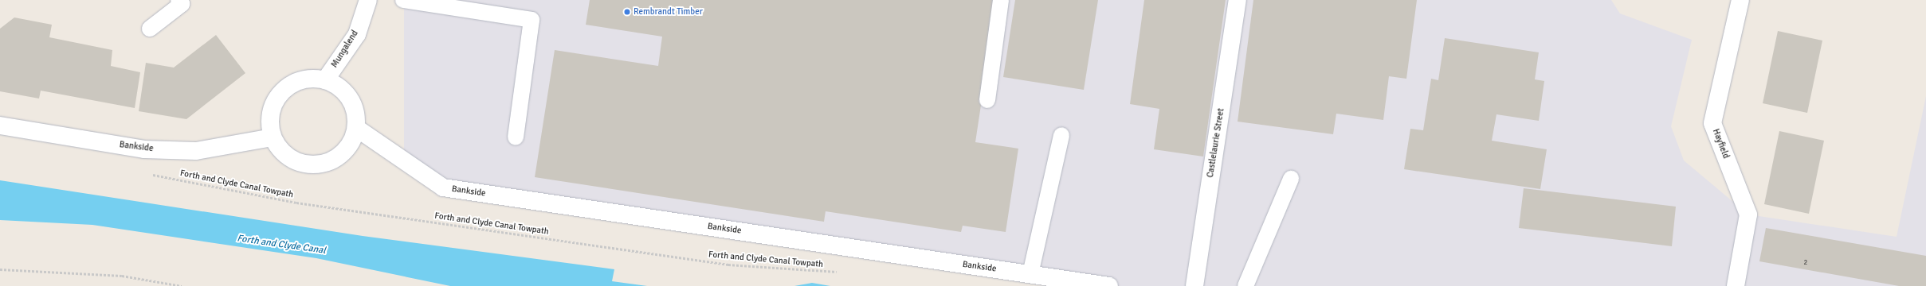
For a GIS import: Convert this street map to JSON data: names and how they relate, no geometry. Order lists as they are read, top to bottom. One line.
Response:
{"streets":{"street":["Mungalend","Castlelaurie Street","Hayfield","Bankside"],"path":["Forth and Clyde Canal Towpath"]},"crossings":[["Mungalend","Bankside"]],"water":["Forth and Clyde Canal"],"places":["Rembrandt Timber"],"house_numbers":["2"]}
